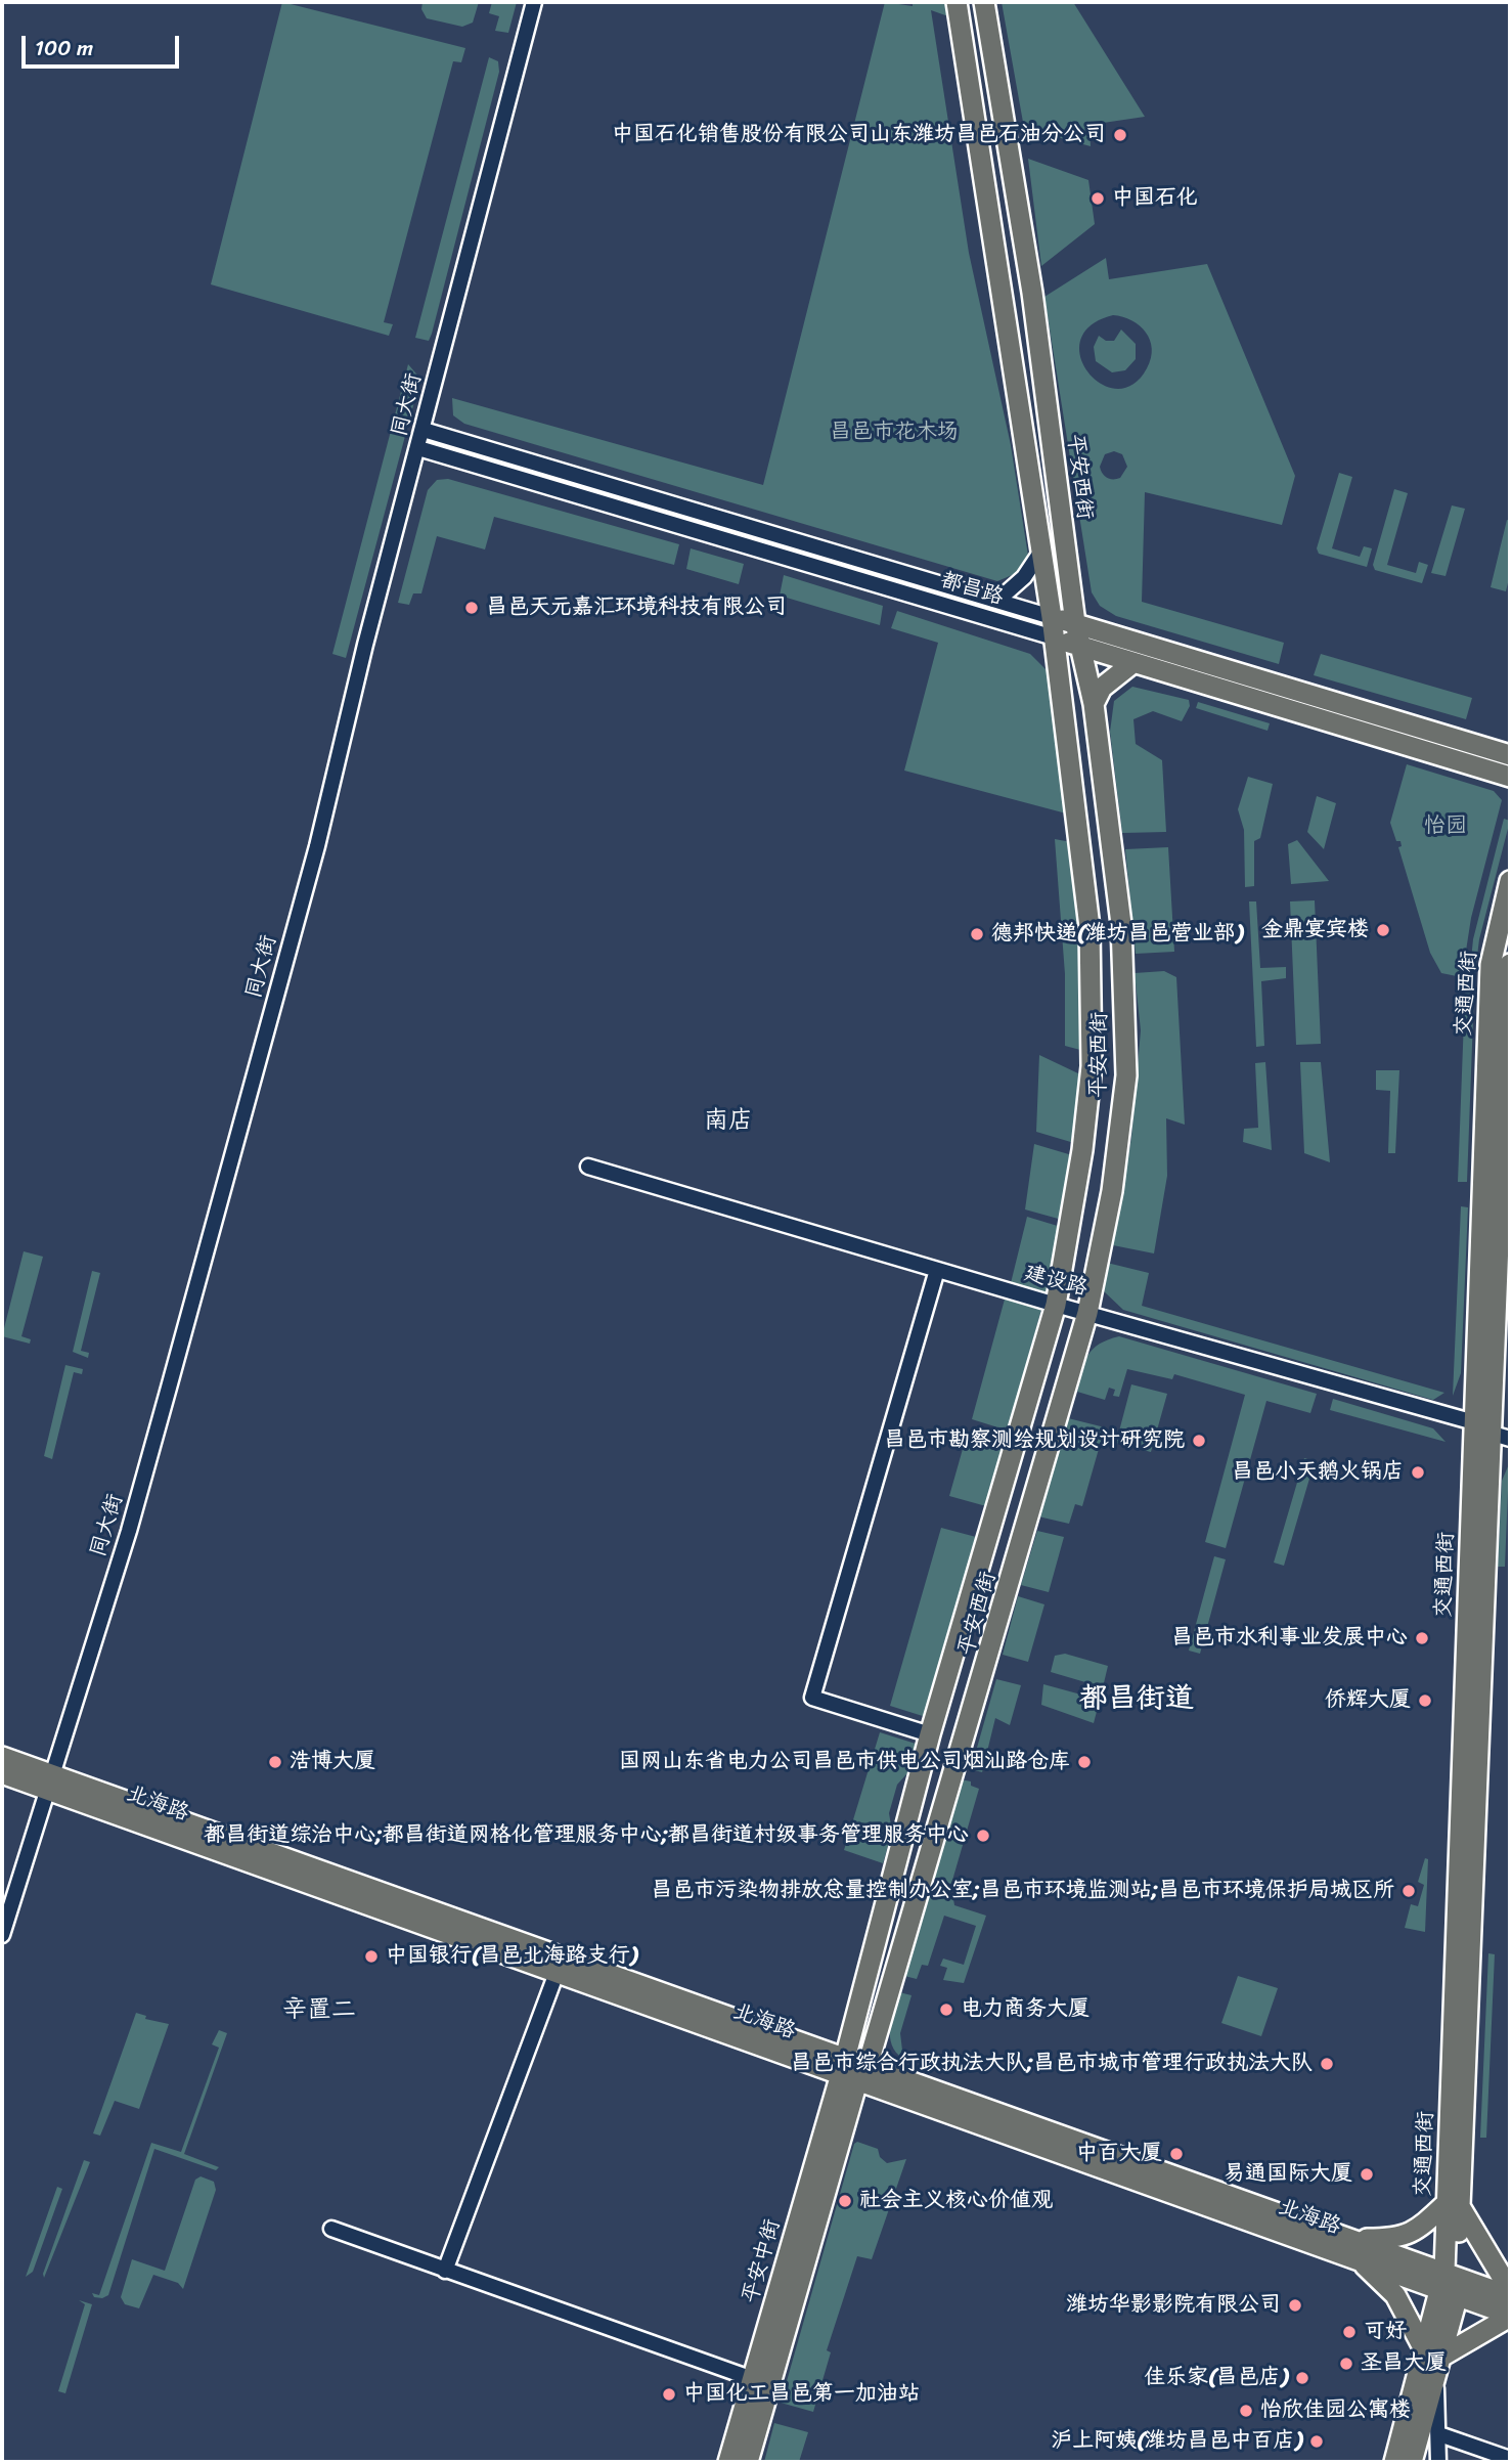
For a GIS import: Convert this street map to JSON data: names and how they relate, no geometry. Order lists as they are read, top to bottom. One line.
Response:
{"streets":{"main road":["平安西街","都昌路","交通西街","北海路","平安中街"],"street":["同大街","建设路"]},"crossings":[["同大街","都昌路"],["同大街","北海路"],["平安西街","都昌路"],["平安西街","建设路"],["平安西街","北海路"],["平安西街","平安中街"],["交通西街","建设路"],["交通西街","北海路"],["北海路","平安中街"]],"districts":["南店","都昌街道","辛置二"],"parks":["昌邑市花木场","怡园"],"places":["中国石化销售股份有限公司山东潍坊昌邑石油分公司","中国石化","昌邑天元嘉汇环境科技有限公司","金鼎宴宾楼","德邦快递(潍坊昌邑营业部)","昌邑市勘察测绘规划设计研究院","昌邑小天鹅火锅店","昌邑市水利事业发展中心","侨辉大厦","浩博大厦","国网山东省电力公司昌邑市供电公司烟汕路仓库","都昌街道综治中心;都昌街道网格化管理服务中心;都昌街道村级事务管理服务中心","昌邑市污染物排放总量控制办公室;昌邑市环境监测站;昌邑市环境保护局城区所","中国银行(昌邑北海路支行)","电力商务大厦","昌邑市综合行政执法大队;昌邑市城市管理行政执法大队","中百大厦","易通国际大厦","社会主义核心价值观","潍坊华影影院有限公司","可好","圣昌大厦","佳乐家(昌邑店)","中国化工昌邑第一加油站","怡欣佳园公寓楼","沪上阿姨(潍坊昌邑中百店)"],"scale_bar":"100 m"}
